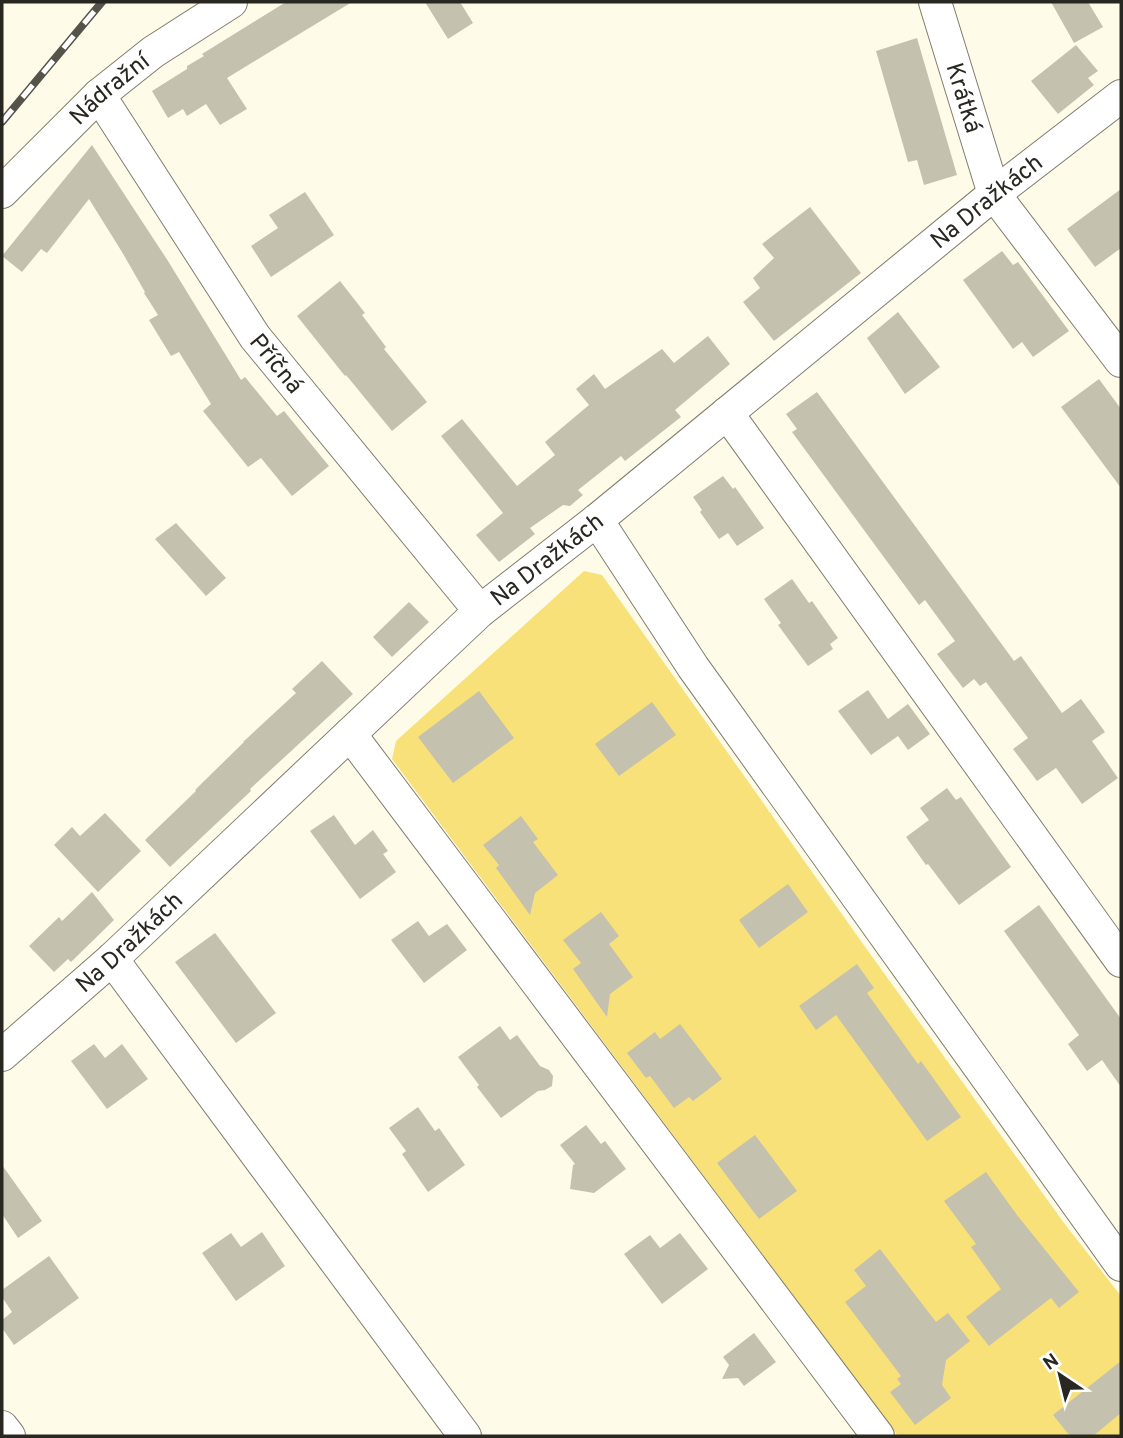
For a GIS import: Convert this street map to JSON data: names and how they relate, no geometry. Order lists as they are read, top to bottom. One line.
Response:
{"streets":{"street":["Nádražní","Krátká","Na Dražkách","Příčná"]},"crossings":[["Nádražní","Příčná"],["Krátká","Na Dražkách"],["Na Dražkách","Příčná"]],"north":"top left"}
